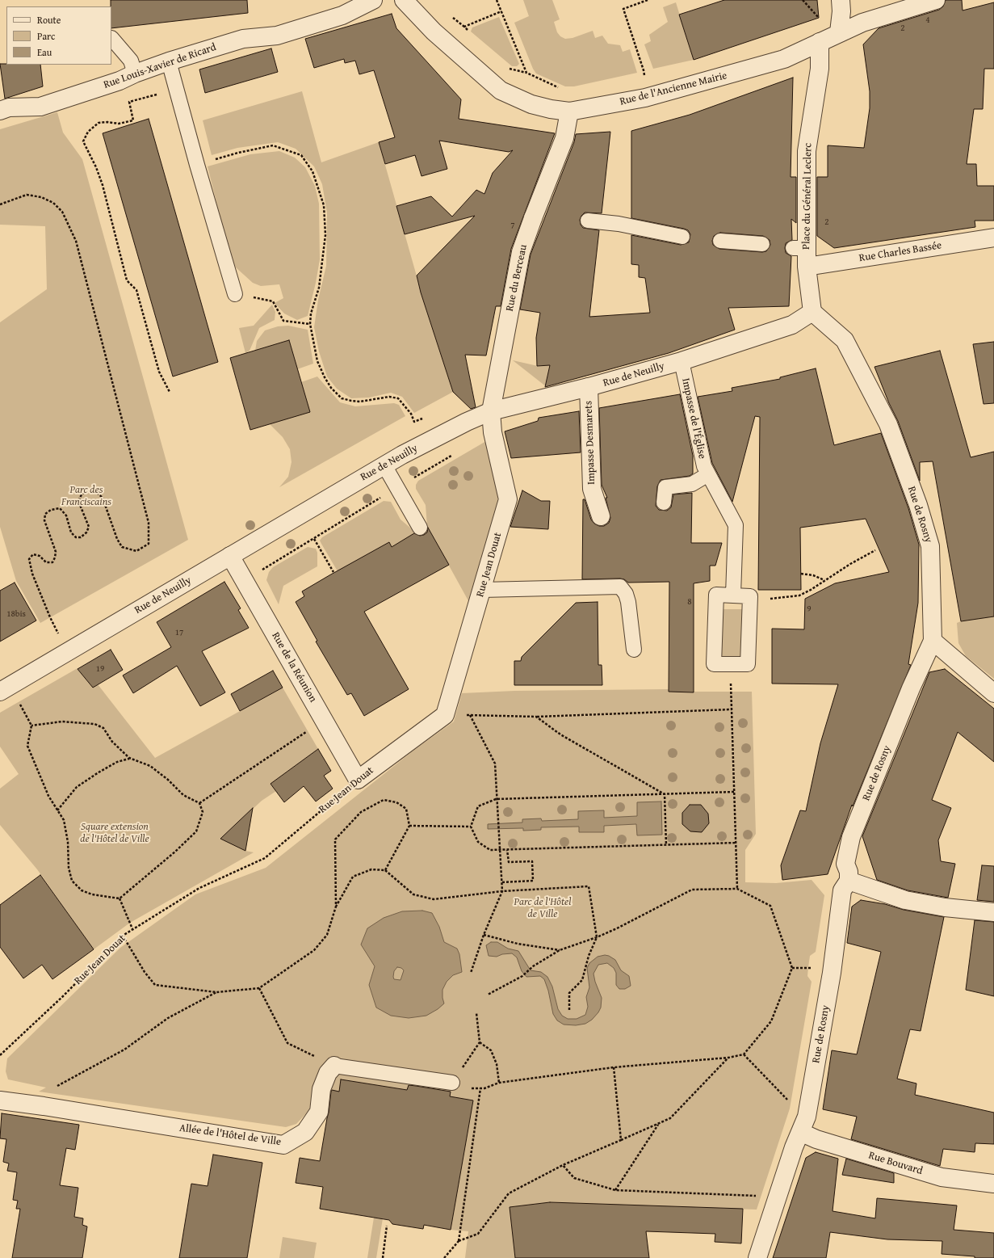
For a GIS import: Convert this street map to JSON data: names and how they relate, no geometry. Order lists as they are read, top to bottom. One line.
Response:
{"streets":{"street":["Rue Louis-Xavier de Ricard","Rue de l'Ancienne Mairie","Place du Général Leclerc","Rue Charles Bassée","Rue du Berceau","Rue de Neuilly","Impasse Desmarets","Rue de Rosny","Rue Jean Douat","Rue de la Réunion","Allée de l'Hôtel de Ville","Rue Bouvard"],"lane":["Impasse de l'Église"]},"crossings":[["Rue de l'Ancienne Mairie","Place du Général Leclerc"],["Rue de l'Ancienne Mairie","Rue du Berceau"],["Place du Général Leclerc","Rue Charles Bassée"],["Place du Général Leclerc","Rue de Neuilly"],["Place du Général Leclerc","Rue de Rosny"],["Rue du Berceau","Rue de Neuilly"],["Rue du Berceau","Rue Jean Douat"],["Rue de Neuilly","Impasse de l'Église"],["Rue de Neuilly","Impasse Desmarets"],["Rue de Neuilly","Rue de Rosny"],["Rue de Neuilly","Rue Jean Douat"],["Rue de Neuilly","Rue de la Réunion"],["Rue de Rosny","Rue Bouvard"],["Rue Jean Douat","Rue de la Réunion"]],"parks":["Parc des Franciscains","Square extension de l'Hôtel de Ville","Parc de l'Hôtel de Ville"],"house_numbers":["4","2","2","7","8","9","18bis","17","19"],"legend":["Route","Parc","Eau"]}
